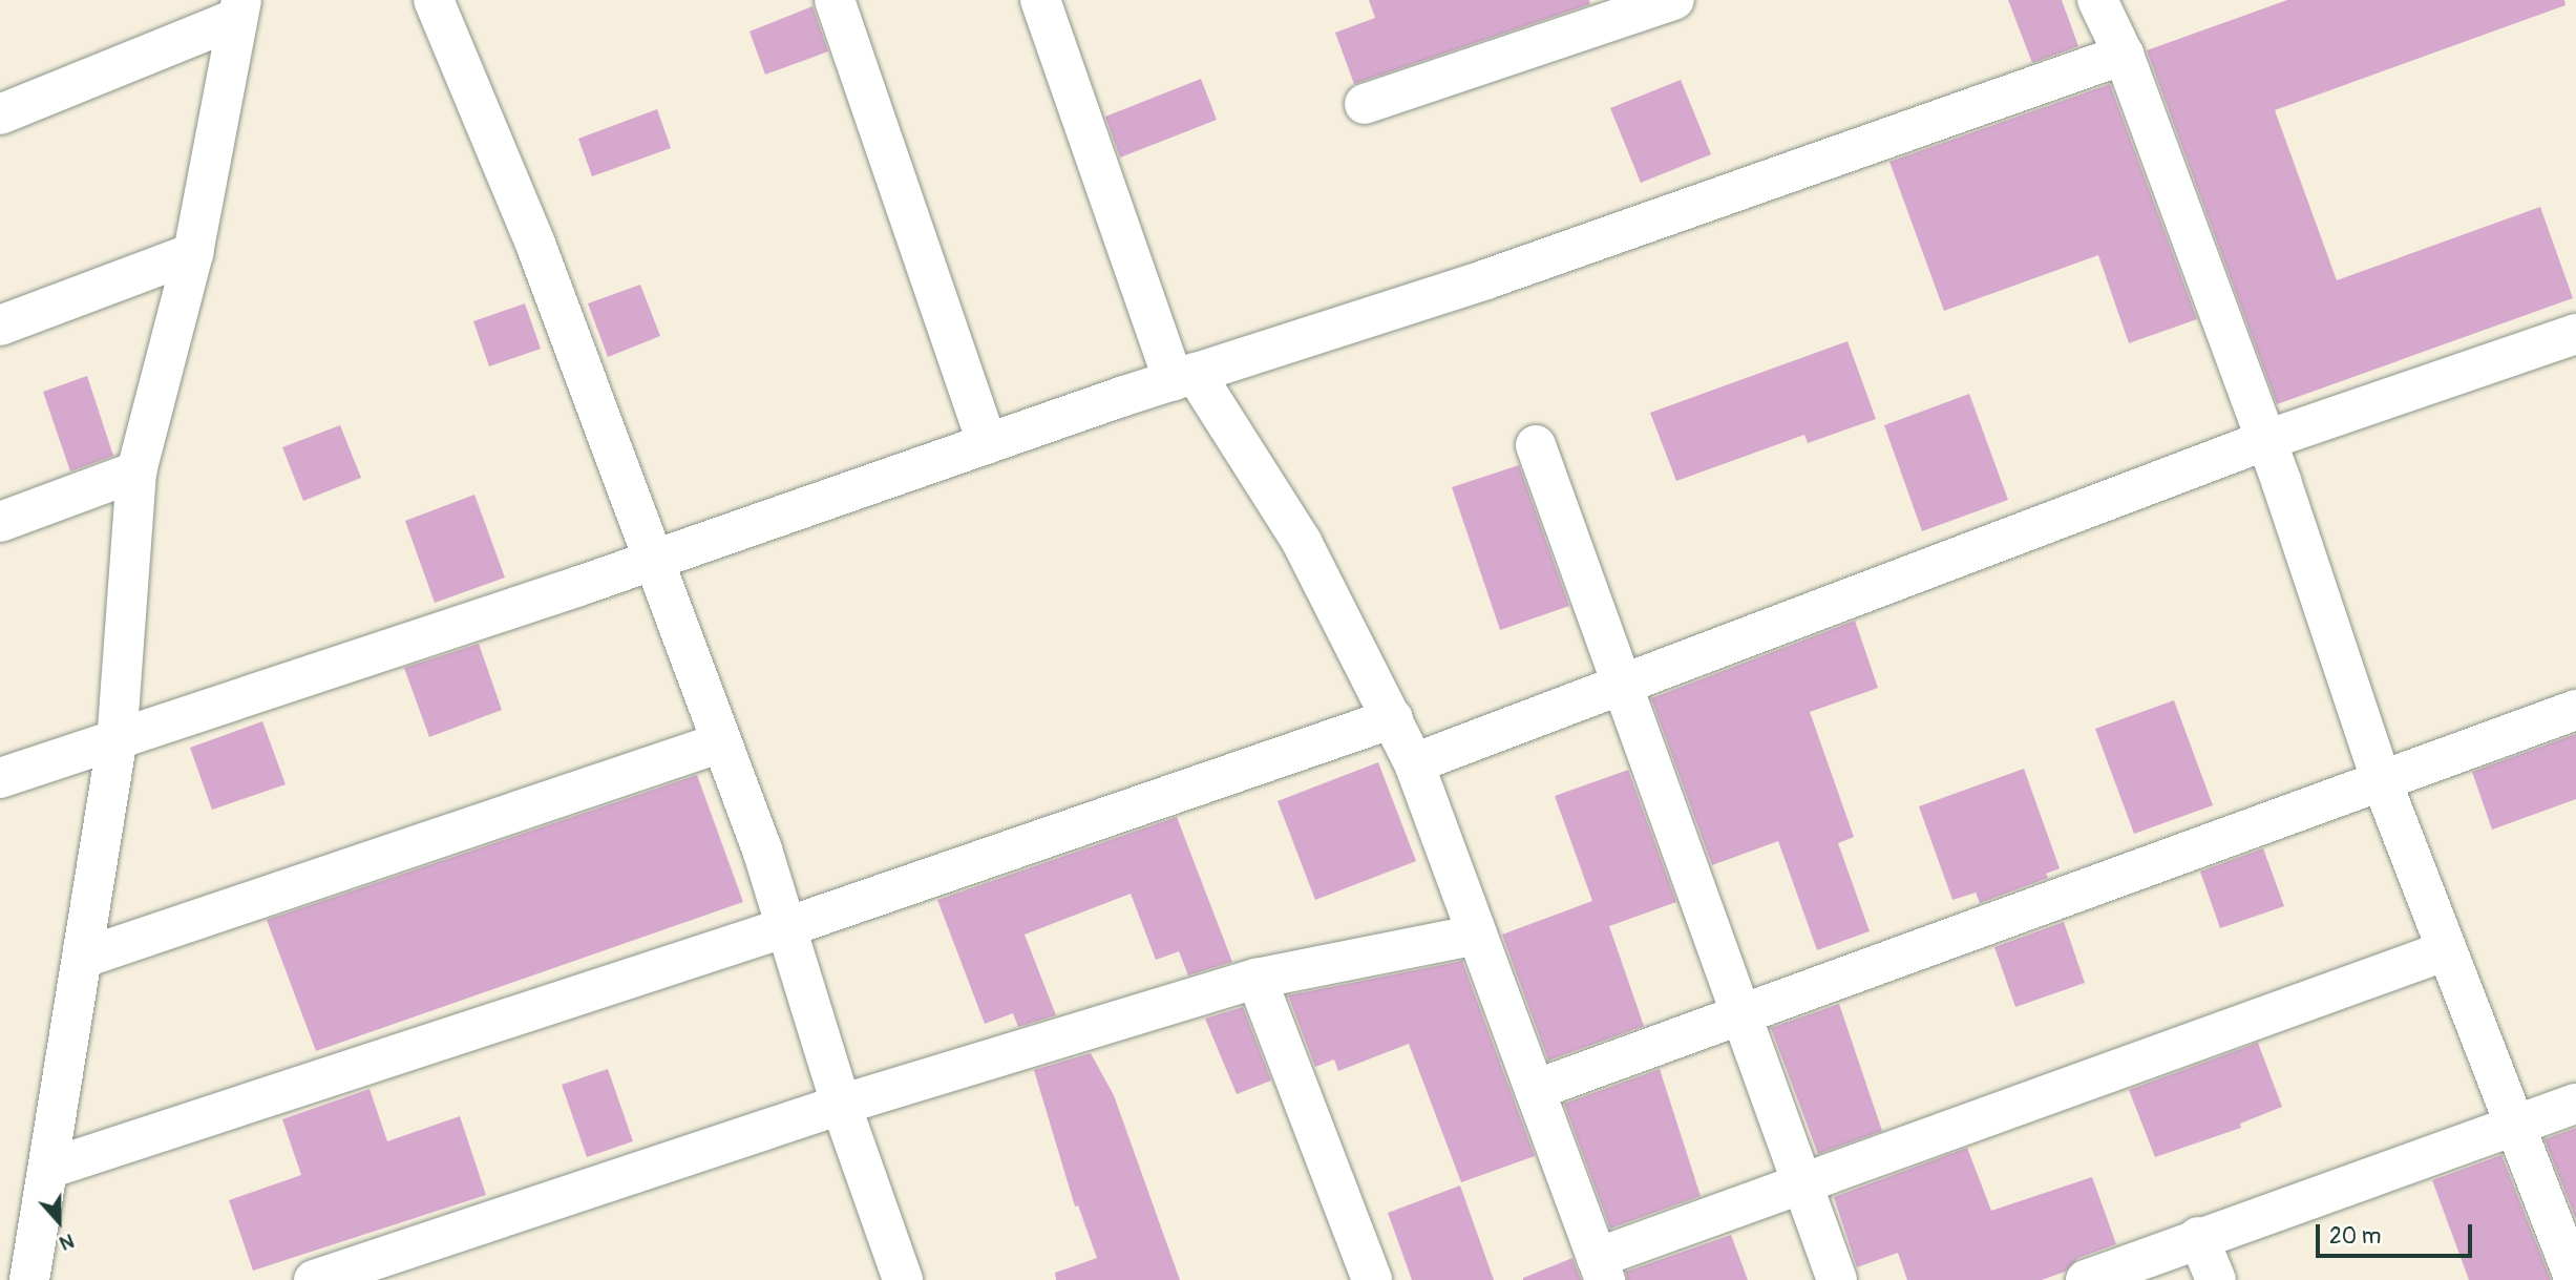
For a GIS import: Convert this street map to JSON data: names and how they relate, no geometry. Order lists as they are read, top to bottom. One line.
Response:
{"scale_bar":"20 m","north":"bottom"}
